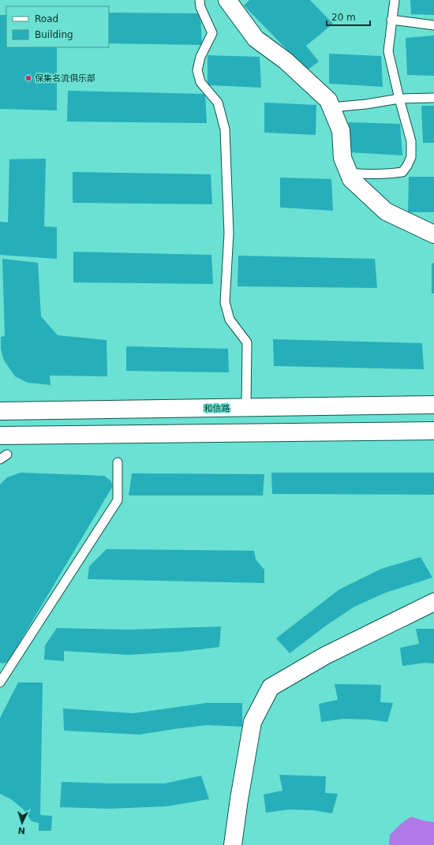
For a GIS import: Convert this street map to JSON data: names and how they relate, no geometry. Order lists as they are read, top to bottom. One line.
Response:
{"streets":{"street":["和信路"]},"places":["保集名流俱乐部"],"legend":["Road","Building"],"scale_bar":"20 m","north":"bottom"}
